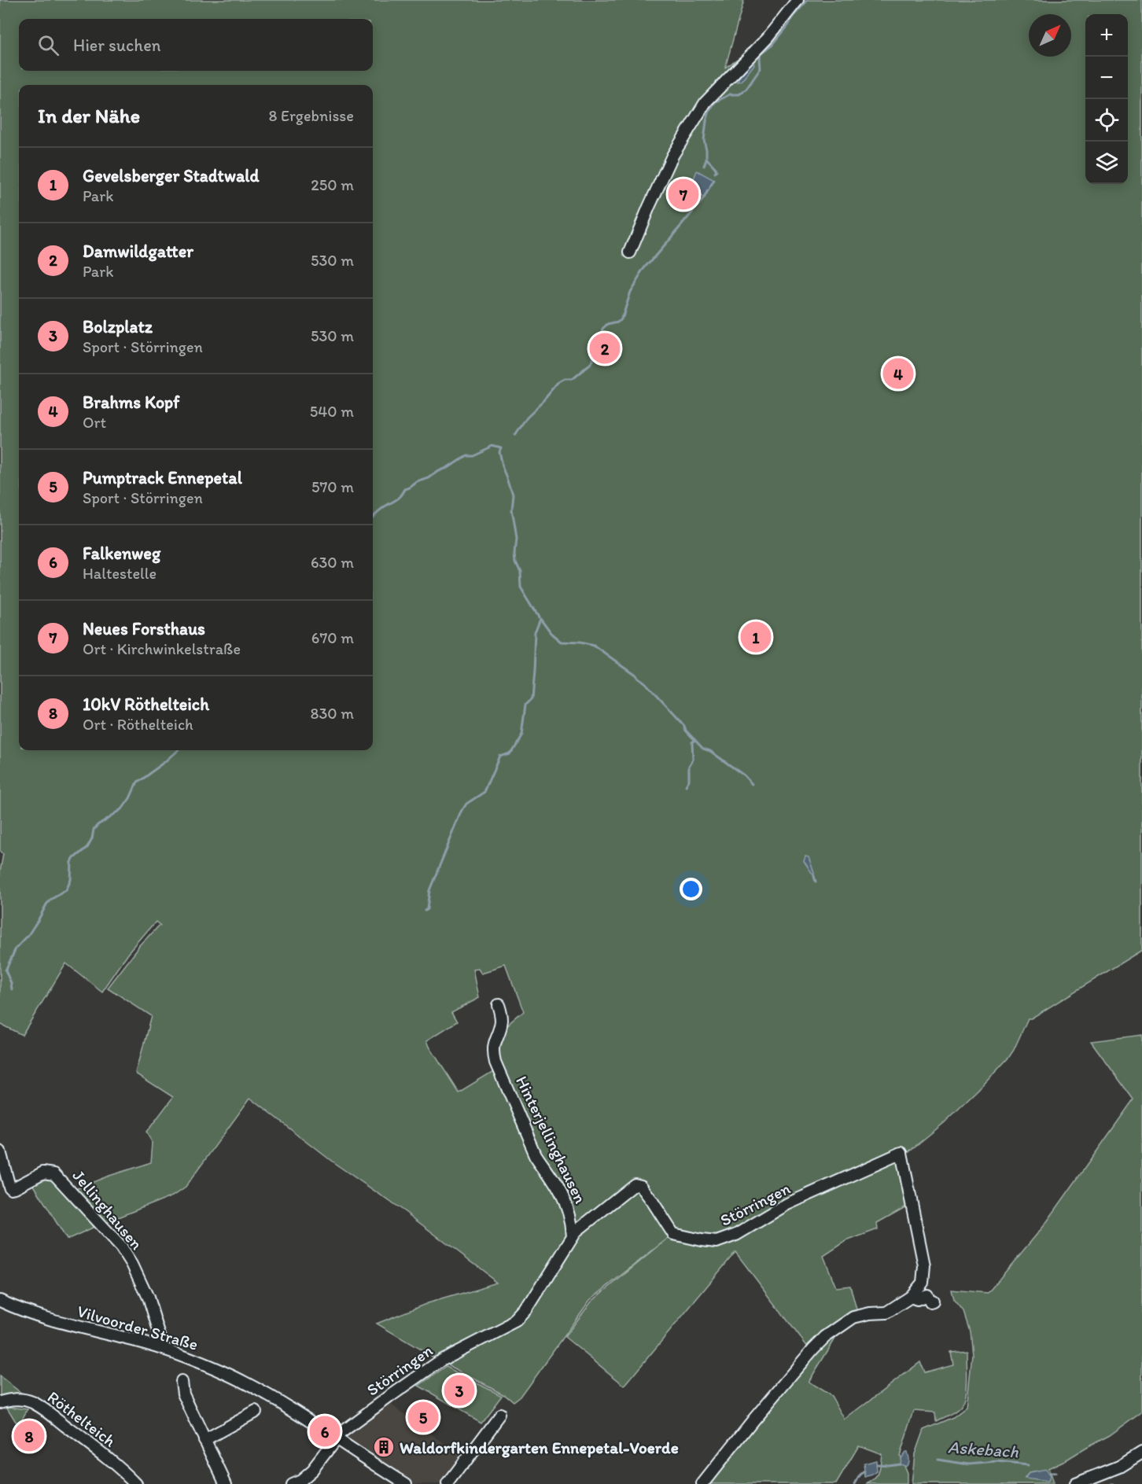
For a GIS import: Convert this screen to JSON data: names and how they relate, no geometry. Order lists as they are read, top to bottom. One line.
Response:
{"streets":{"street":["Hinterjellinghausen","Störringen","Jellinghausen","Vilvoorder Straße","Röthelteich"]},"crossings":[["Hinterjellinghausen","Störringen"],["Störringen","Vilvoorder Straße"],["Jellinghausen","Vilvoorder Straße"]],"water":["Askebach"],"places":{"building":["Waldorfkindergarten Ennepetal-Voerde"]},"north":"top right","page":{"map_buttons":["+","−"],"search":"Hier suchen","heading":["In der Nähe","8 Ergebnisse"],"list":[{"mark":"1","name":"Gevelsberger Stadtwald","note":"Park","value":"250 m"},{"mark":"2","name":"Damwildgatter","note":"Park","value":"530 m"},{"mark":"3","name":"Bolzplatz","note":"Sport · Störringen","value":"530 m"},{"mark":"4","name":"Brahms Kopf","note":"Ort","value":"540 m"},{"mark":"5","name":"Pumptrack Ennepetal","note":"Sport · Störringen","value":"570 m"},{"mark":"6","name":"Falkenweg","note":"Haltestelle","value":"630 m"},{"mark":"7","name":"Neues Forsthaus","note":"Ort · Kirchwinkelstraße","value":"670 m"},{"mark":"8","name":"10kV Röthelteich","note":"Ort · Röthelteich","value":"830 m"}],"pins":["7","2","4","1","3","5","6","8"]}}
